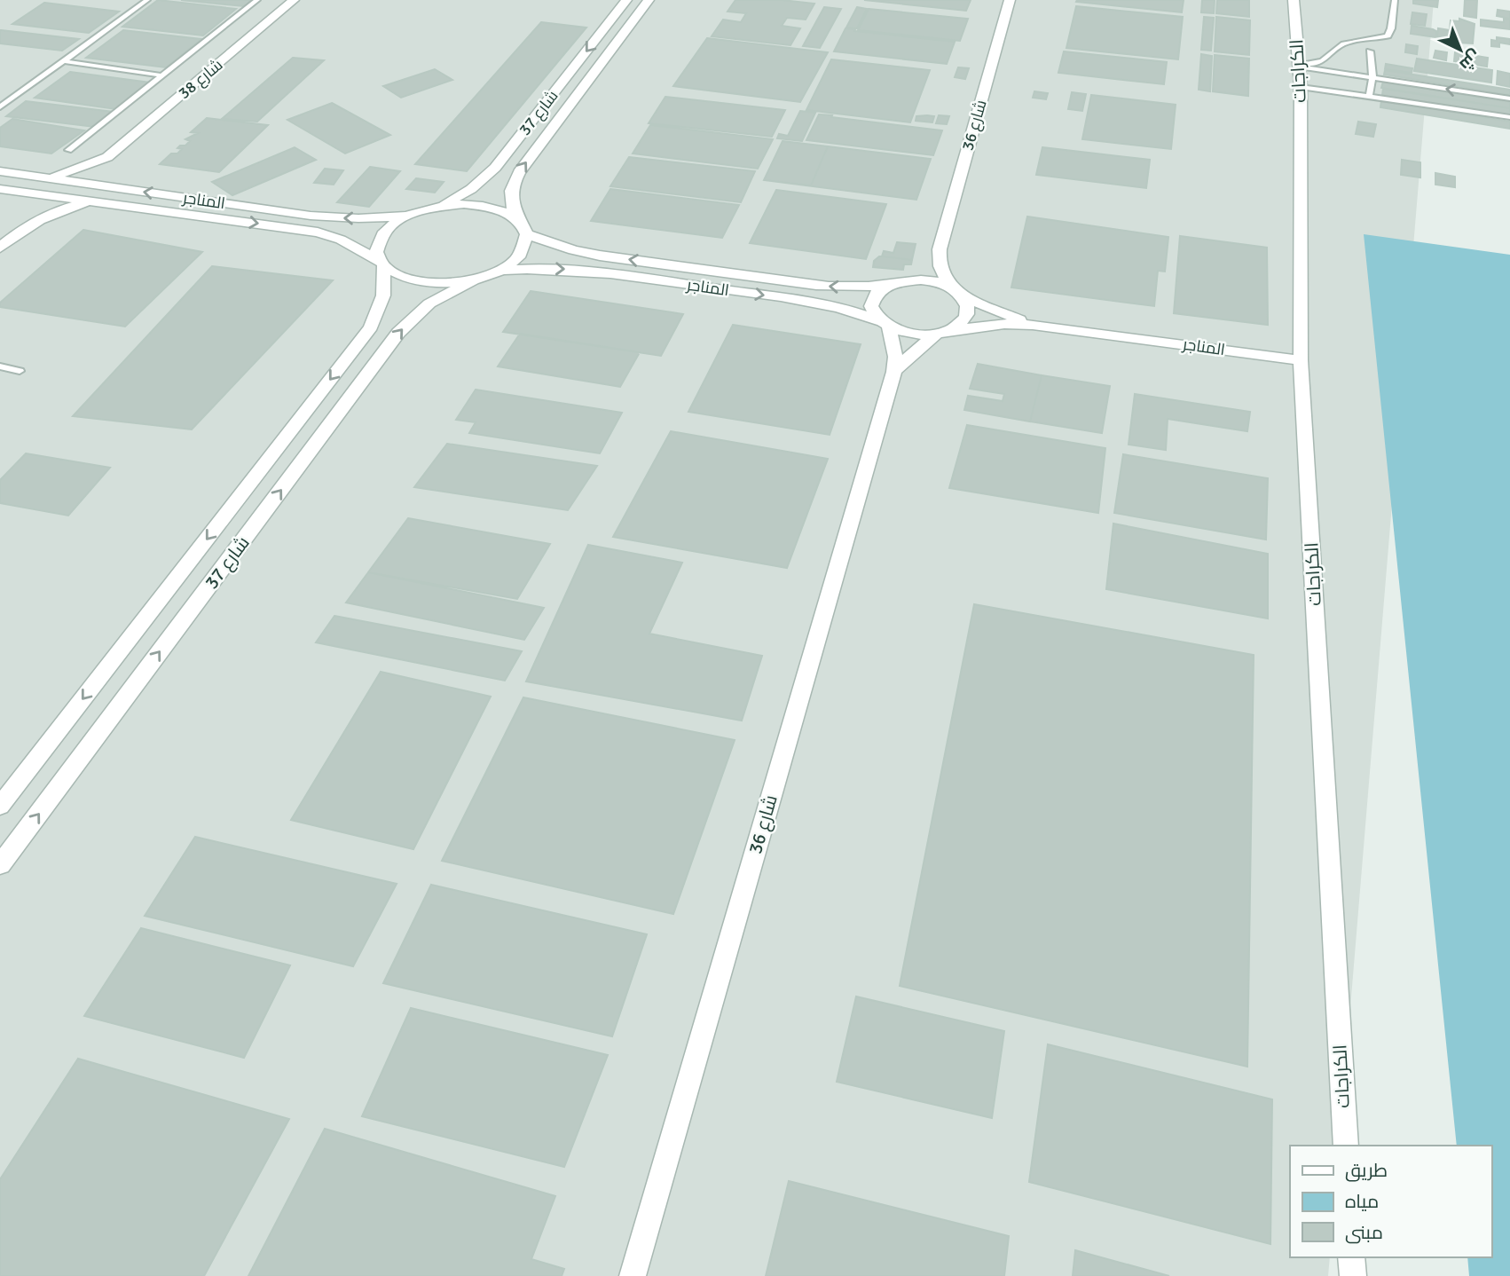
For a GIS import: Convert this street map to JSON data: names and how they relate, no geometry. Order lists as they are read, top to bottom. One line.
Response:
{"streets":{"street":["الكراجات","شارع 38","شارع 37","شارع 36","المناجر"]},"crossings":[["الكراجات","المناجر"],["شارع 38","المناجر"],["شارع 37","المناجر"],["شارع 36","المناجر"]],"legend":["طريق","مياه","مبنى"],"north":"bottom right"}
